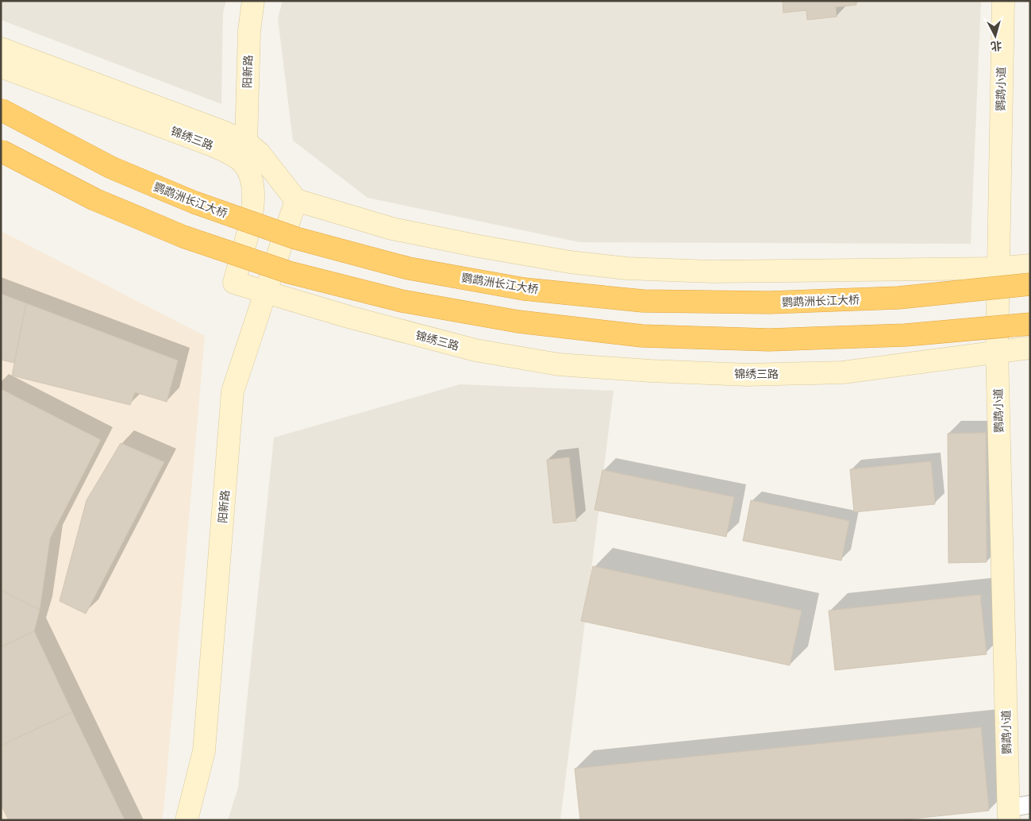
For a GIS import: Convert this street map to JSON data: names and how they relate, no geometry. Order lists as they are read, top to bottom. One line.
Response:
{"streets":{"highway":["鹦鹉洲长江大桥"],"main road":["阳新路","鹦鹉小道","锦绣三路"]},"crossings":[["阳新路","锦绣三路"],["鹦鹉小道","锦绣三路"]],"north":"bottom"}
